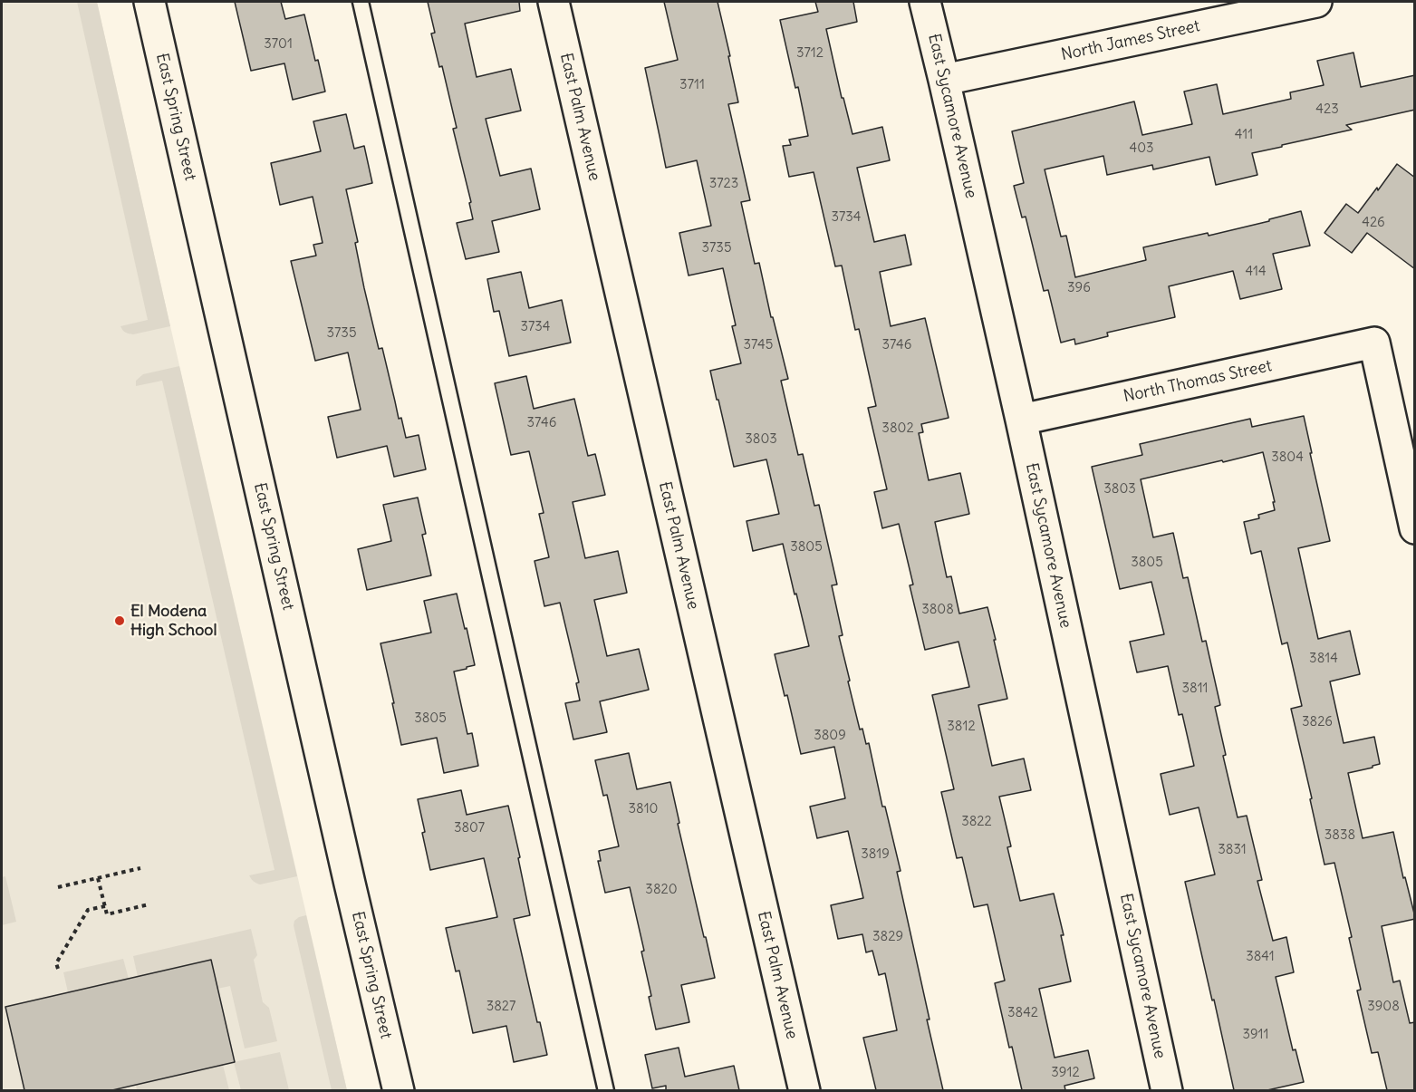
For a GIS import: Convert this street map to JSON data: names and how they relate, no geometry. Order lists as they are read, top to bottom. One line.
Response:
{"streets":{"street":["North James Street","East Sycamore Avenue","East Spring Street","East Palm Avenue","North Thomas Street"]},"crossings":[["North James Street","East Sycamore Avenue"],["East Sycamore Avenue","North Thomas Street"]],"places":["El Modena High School"],"house_numbers":["3701","3712","3711","423","411","403","3723","3734","426","3735","414","396","3734","3735","3745","3746","3746","3802","3803","3804","3803","3805","3805","3808","3814","3811","3805","3826","3812","3809","3810","3822","3807","3838","3831","3819","3820","3829","3841","3827","3908","3842","3911","3912"]}
